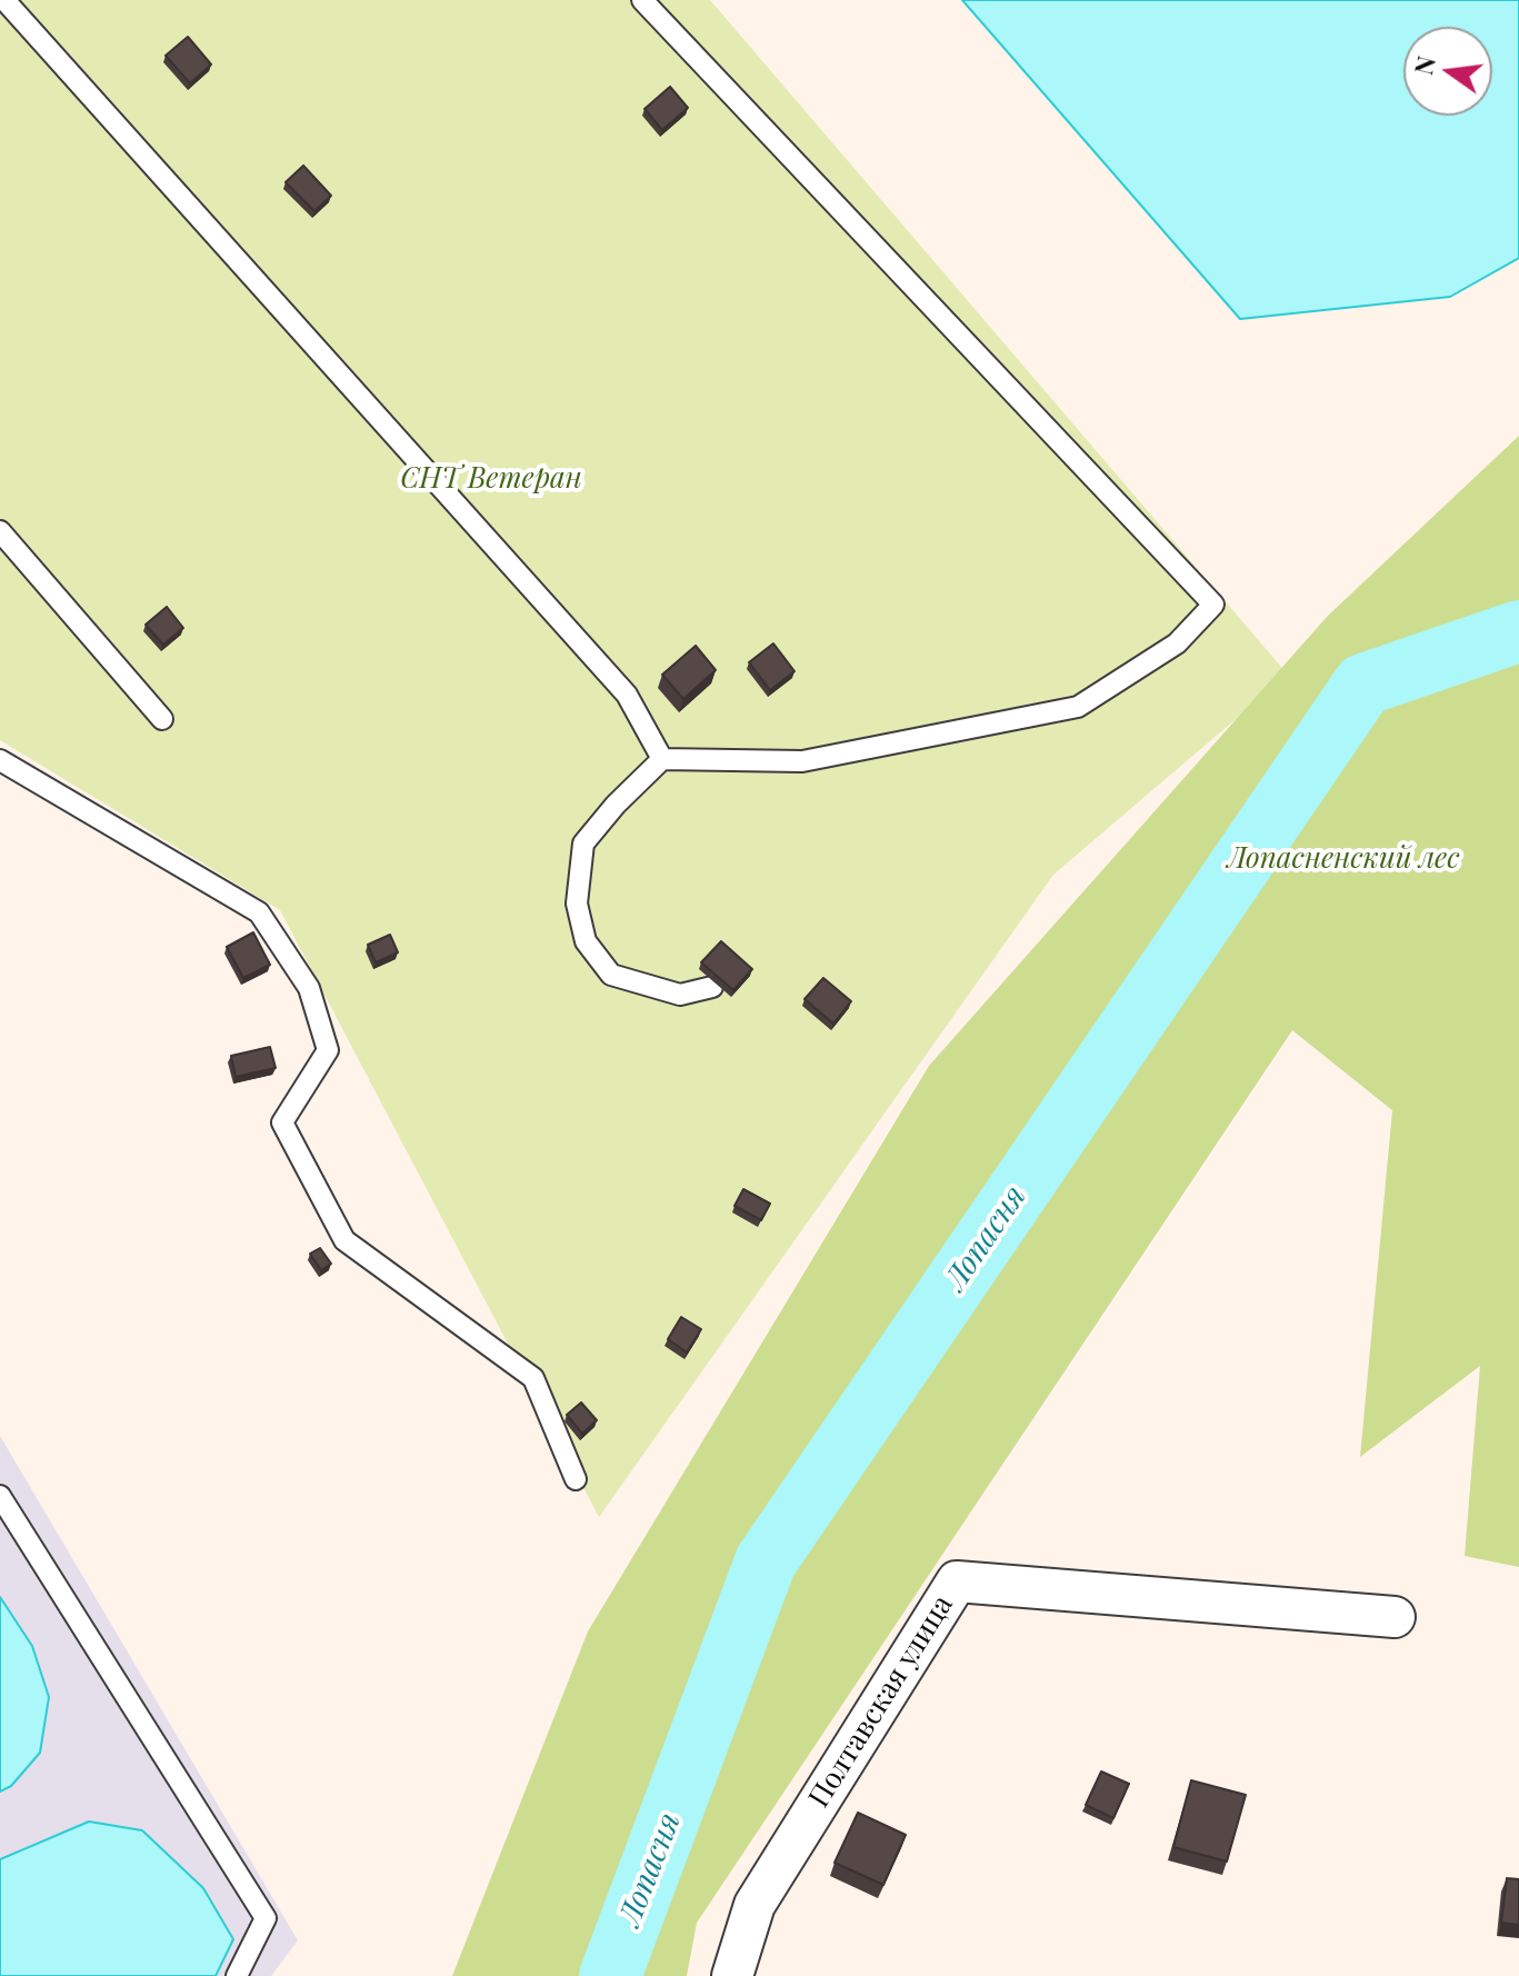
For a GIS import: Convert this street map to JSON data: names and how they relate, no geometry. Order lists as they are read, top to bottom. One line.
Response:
{"streets":{"street":["Полтавская улица"]},"water":["Лопасня"],"parks":["СНТ Ветеран","Лопасненский лес"],"north":"left"}
